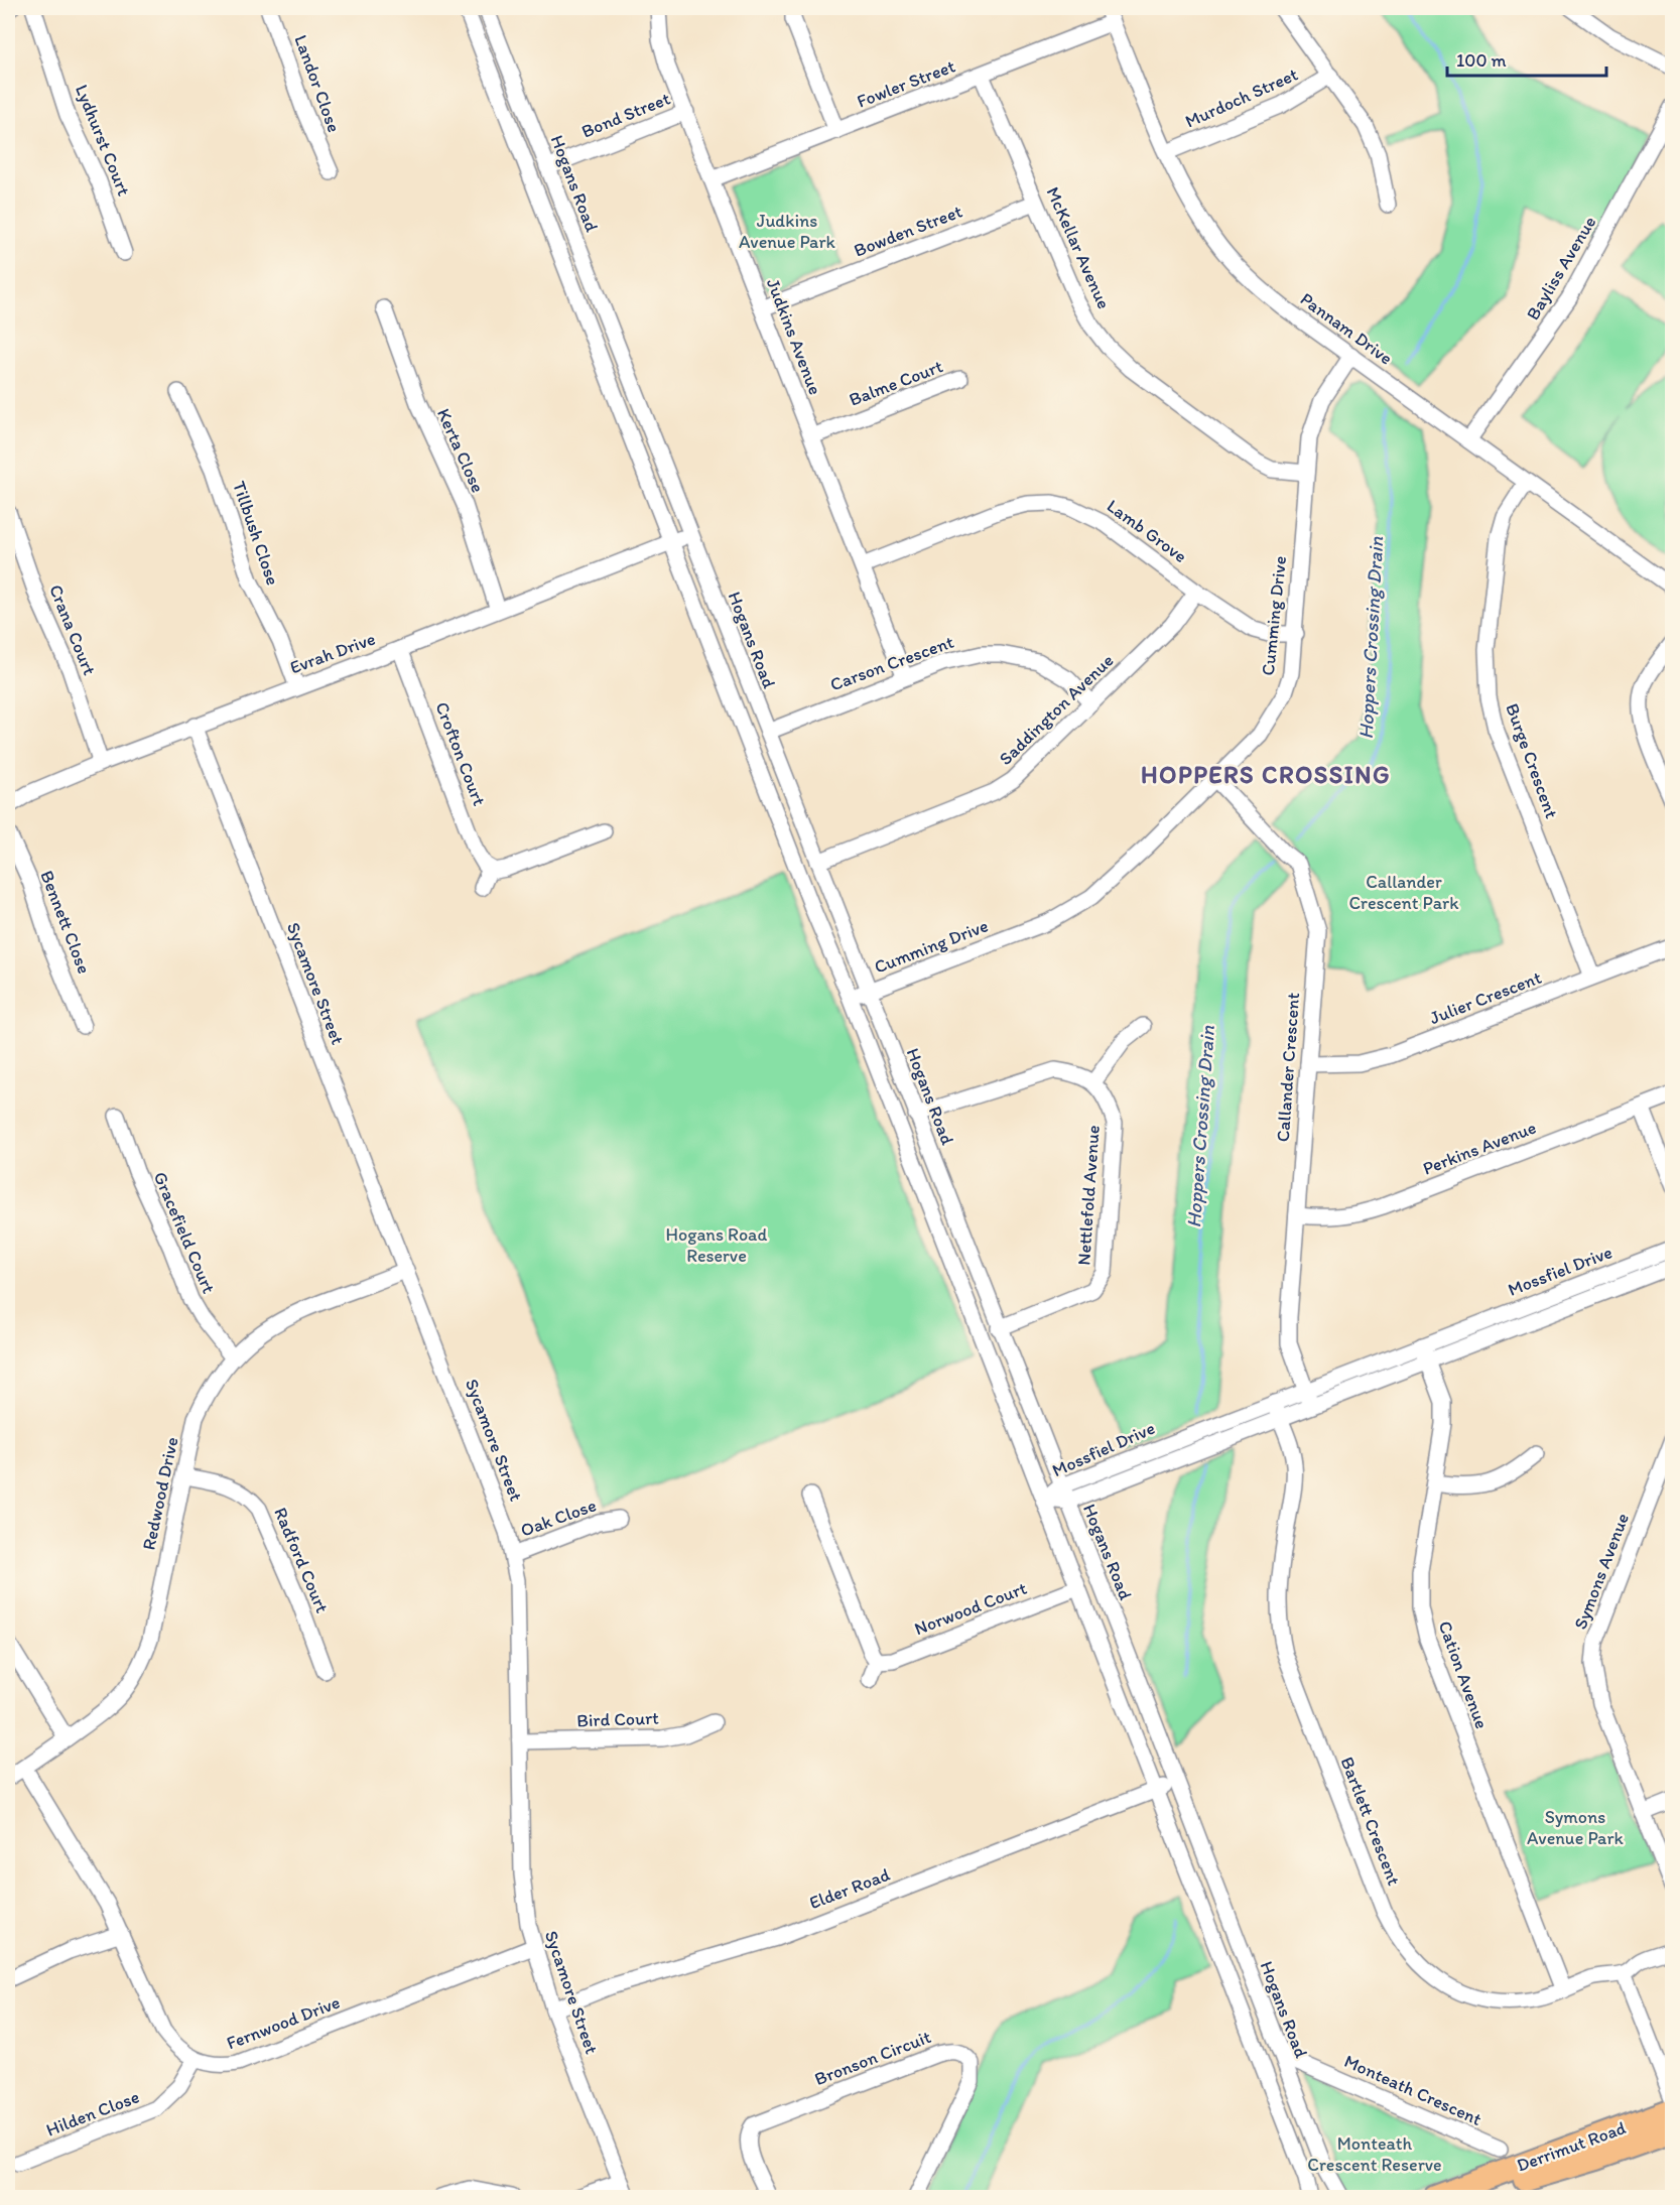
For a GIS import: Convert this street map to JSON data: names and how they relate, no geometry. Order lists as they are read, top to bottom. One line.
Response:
{"streets":{"highway":["Derrimut Road"],"street":["Landor Close","Fowler Street","Murdoch Street","Bond Street","Lydhurst Court","Hogans Road","Bowden Street","McKellar Avenue","Bayliss Avenue","Pannam Drive","Judkins Avenue","Balme Court","Kerta Close","Lamb Grove","Tillbush Close","Cumming Drive","Crana Court","Evrah Drive","Carson Crescent","Saddington Avenue","Crofton Court","Burge Crescent","Bennett Close","Sycamore Street","Julier Crescent","Callander Crescent","Perkins Avenue","Nettlefold Avenue","Gracefield Court","Mossfiel Drive","Redwood Drive","Oak Close","Radford Court","Symons Avenue","Norwood Court","Cation Avenue","Bird Court","Bartlett Crescent","Elder Road","Fernwood Drive","Bronson Circuit","Monteath Crescent","Hilden Close"]},"crossings":[["Fowler Street","McKellar Avenue"],["Fowler Street","Pannam Drive"],["Fowler Street","Judkins Avenue"],["Murdoch Street","Pannam Drive"],["Bond Street","Hogans Road"],["Bond Street","Judkins Avenue"],["Hogans Road","Cumming Drive"],["Hogans Road","Evrah Drive"],["Hogans Road","Carson Crescent"],["Hogans Road","Saddington Avenue"],["Hogans Road","Nettlefold Avenue"],["Hogans Road","Mossfiel Drive"],["Hogans Road","Norwood Court"],["Hogans Road","Elder Road"],["Hogans Road","Monteath Crescent"],["Bowden Street","McKellar Avenue"],["Bowden Street","Judkins Avenue"],["McKellar Avenue","Cumming Drive"],["Bayliss Avenue","Pannam Drive"],["Pannam Drive","Cumming Drive"],["Pannam Drive","Burge Crescent"],["Judkins Avenue","Balme Court"],["Judkins Avenue","Lamb Grove"],["Judkins Avenue","Carson Crescent"],["Kerta Close","Evrah Drive"],["Lamb Grove","Cumming Drive"],["Lamb Grove","Saddington Avenue"],["Tillbush Close","Evrah Drive"],["Cumming Drive","Callander Crescent"],["Crana Court","Evrah Drive"],["Evrah Drive","Crofton Court"],["Evrah Drive","Sycamore Street"],["Carson Crescent","Saddington Avenue"],["Burge Crescent","Julier Crescent"],["Sycamore Street","Redwood Drive"],["Sycamore Street","Oak Close"],["Sycamore Street","Bird Court"],["Sycamore Street","Elder Road"],["Sycamore Street","Fernwood Drive"],["Julier Crescent","Callander Crescent"],["Callander Crescent","Perkins Avenue"],["Callander Crescent","Mossfiel Drive"],["Gracefield Court","Redwood Drive"],["Mossfiel Drive","Cation Avenue"],["Mossfiel Drive","Bartlett Crescent"],["Redwood Drive","Radford Court"],["Redwood Drive","Fernwood Drive"],["Cation Avenue","Bartlett Crescent"],["Fernwood Drive","Hilden Close"]],"districts":["HOPPERS CROSSING"],"water":["Hoppers Crossing Drain"],"parks":["Judkins Avenue Park","Callander Crescent Park","Hogans Road Reserve","Symons Avenue Park","Monteath Crescent Reserve"],"scale_bar":"100 m"}
